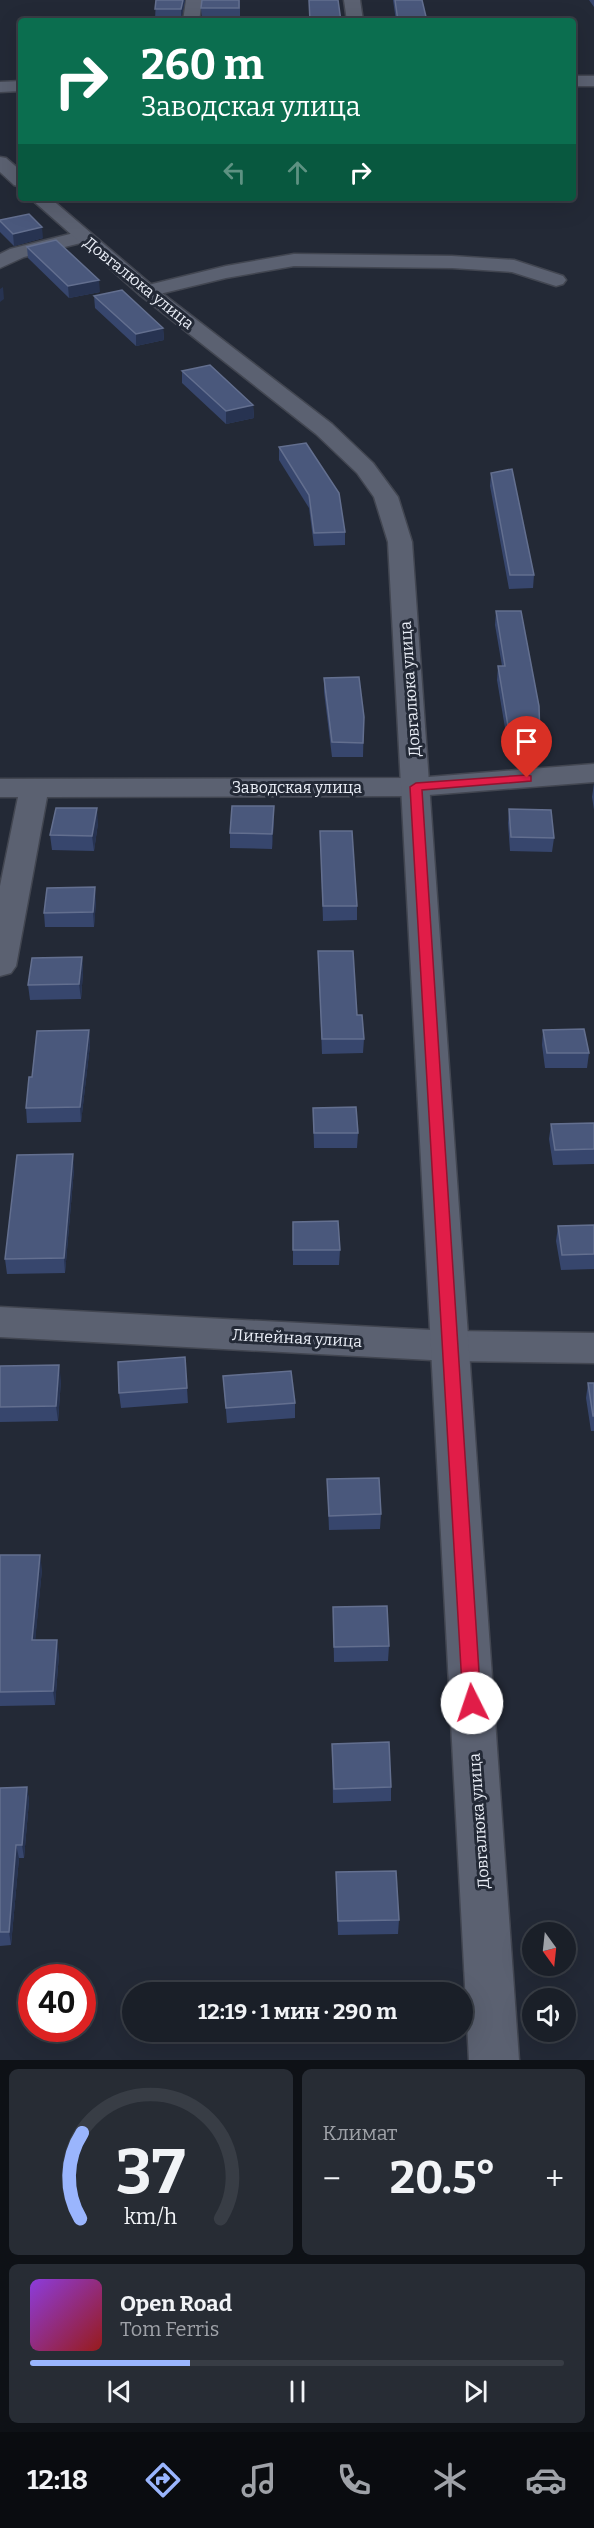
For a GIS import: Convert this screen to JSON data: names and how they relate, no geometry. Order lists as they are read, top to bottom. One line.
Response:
{"streets":{"street":["Довгалюка улица","Заводская улица","Линейная улица"]},"crossings":[["Довгалюка улица","Заводская улица"],["Довгалюка улица","Линейная улица"]],"north":"bottom","page":{"turn":["260 m","Заводская улица"],"limit":"40","trip":"12:19 · 1 мин · 290 m","tile":"Климат","heat":["−","20.5°","+"],"song":["Open Road","Tom Ferris"],"tabs":"12:18","gauge":["37","km/h"]}}
